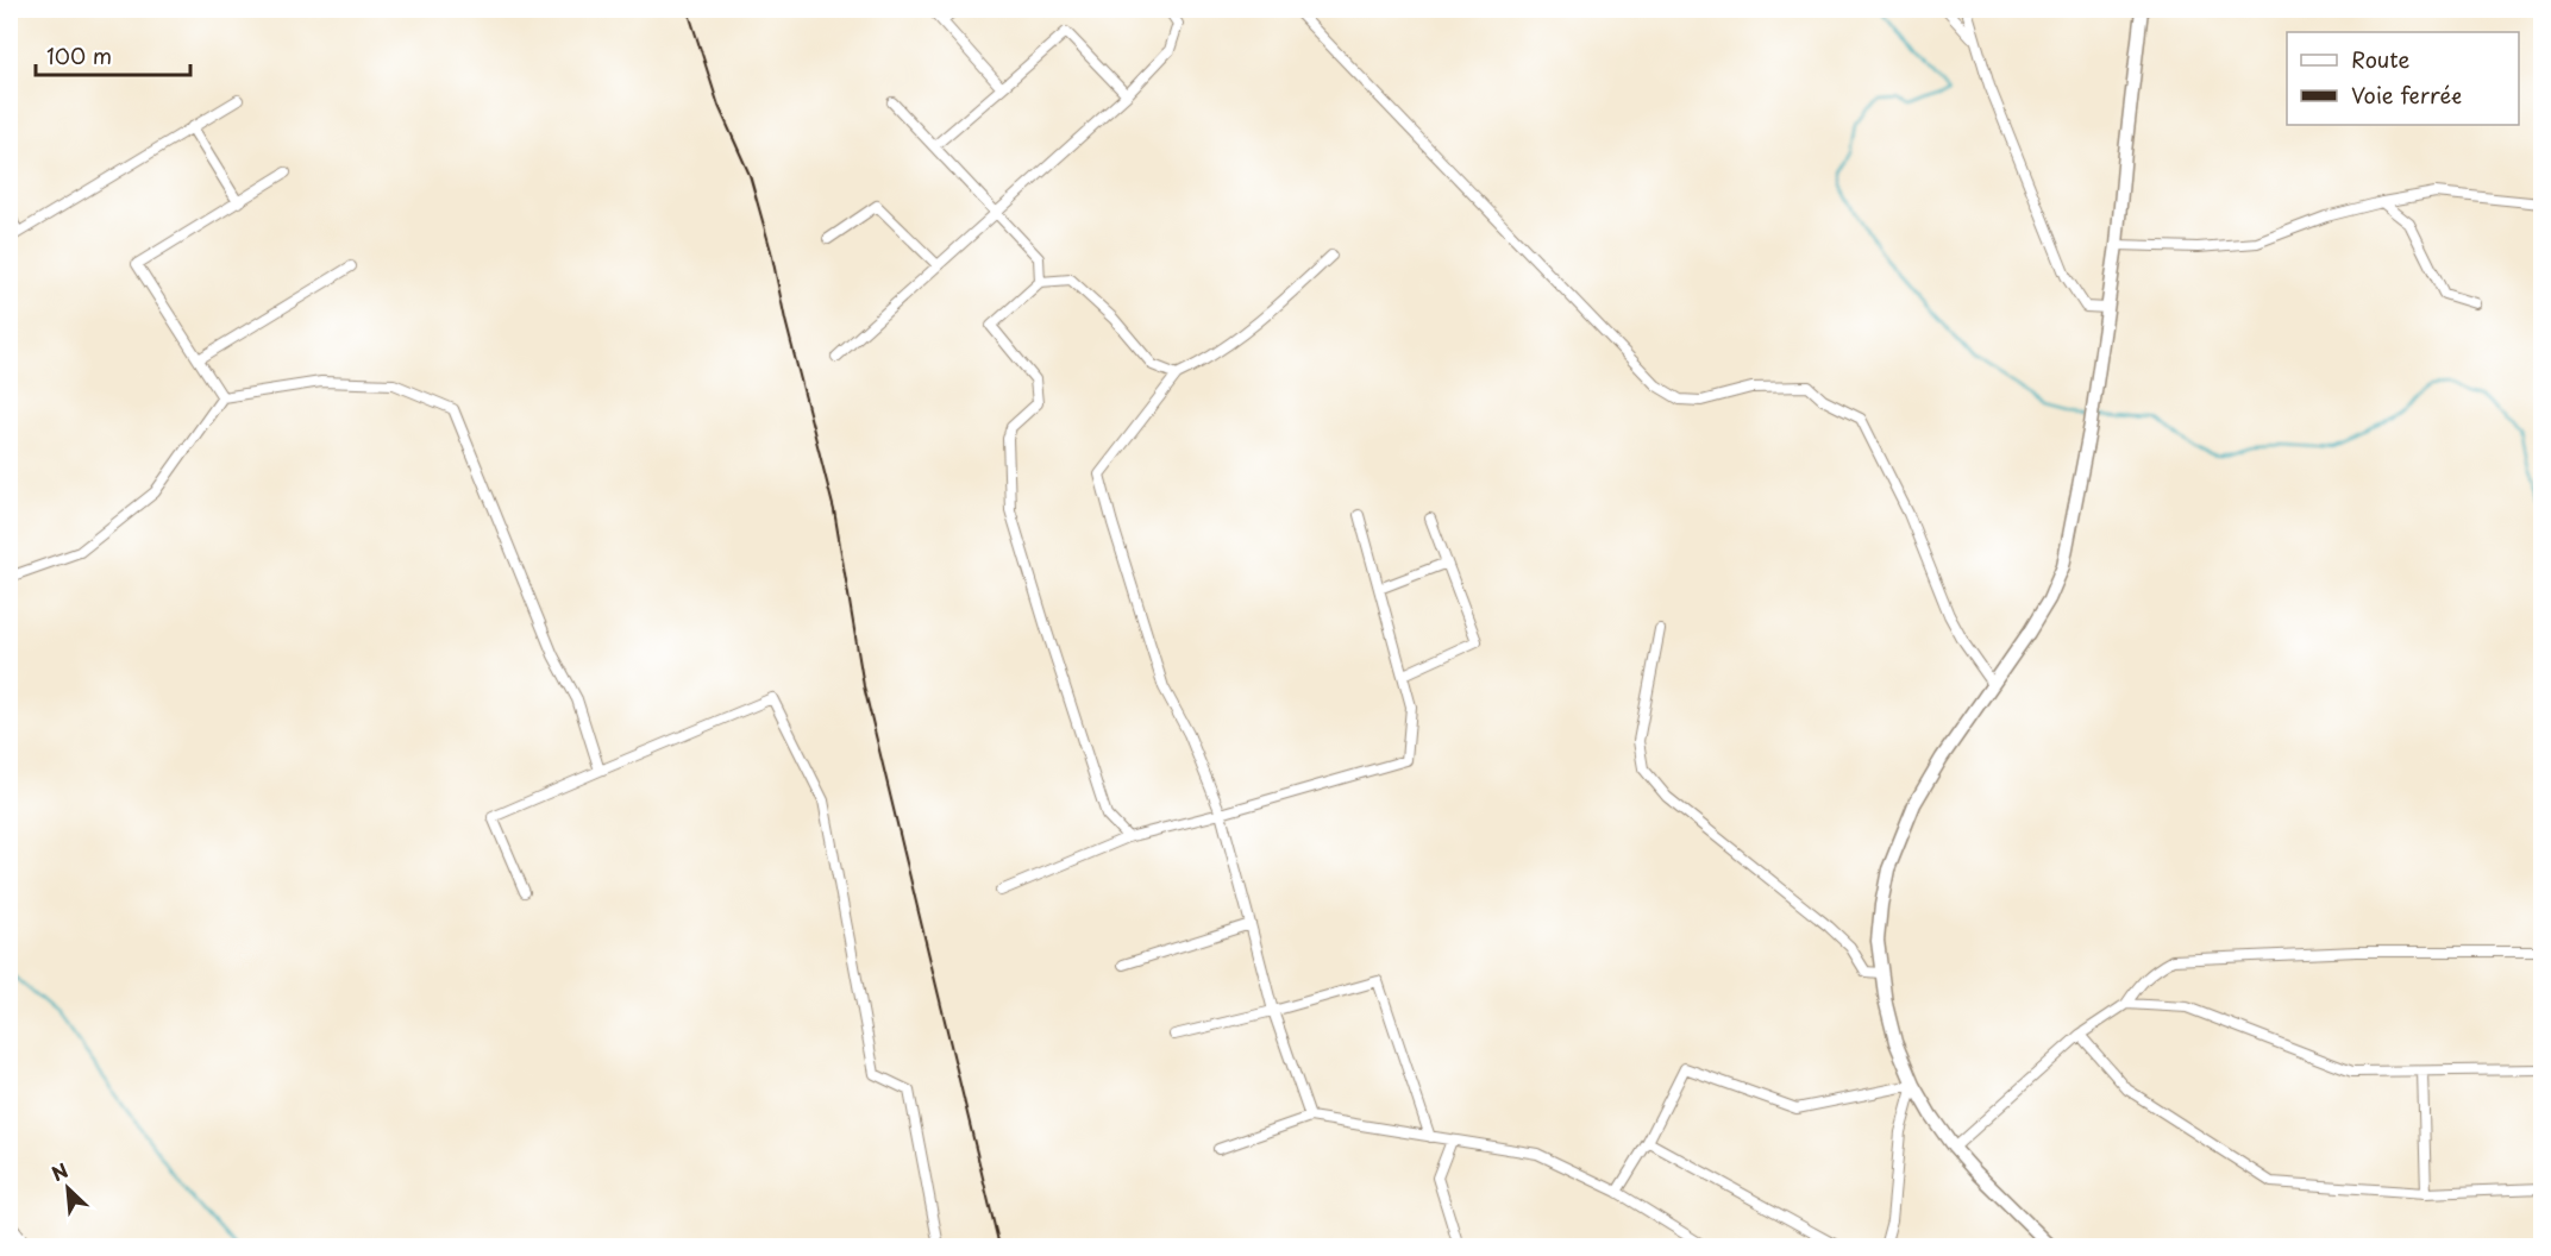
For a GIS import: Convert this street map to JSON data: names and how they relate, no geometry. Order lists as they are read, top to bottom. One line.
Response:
{"legend":["Route","Voie ferrée"],"scale_bar":"100 m","north":"top left"}
